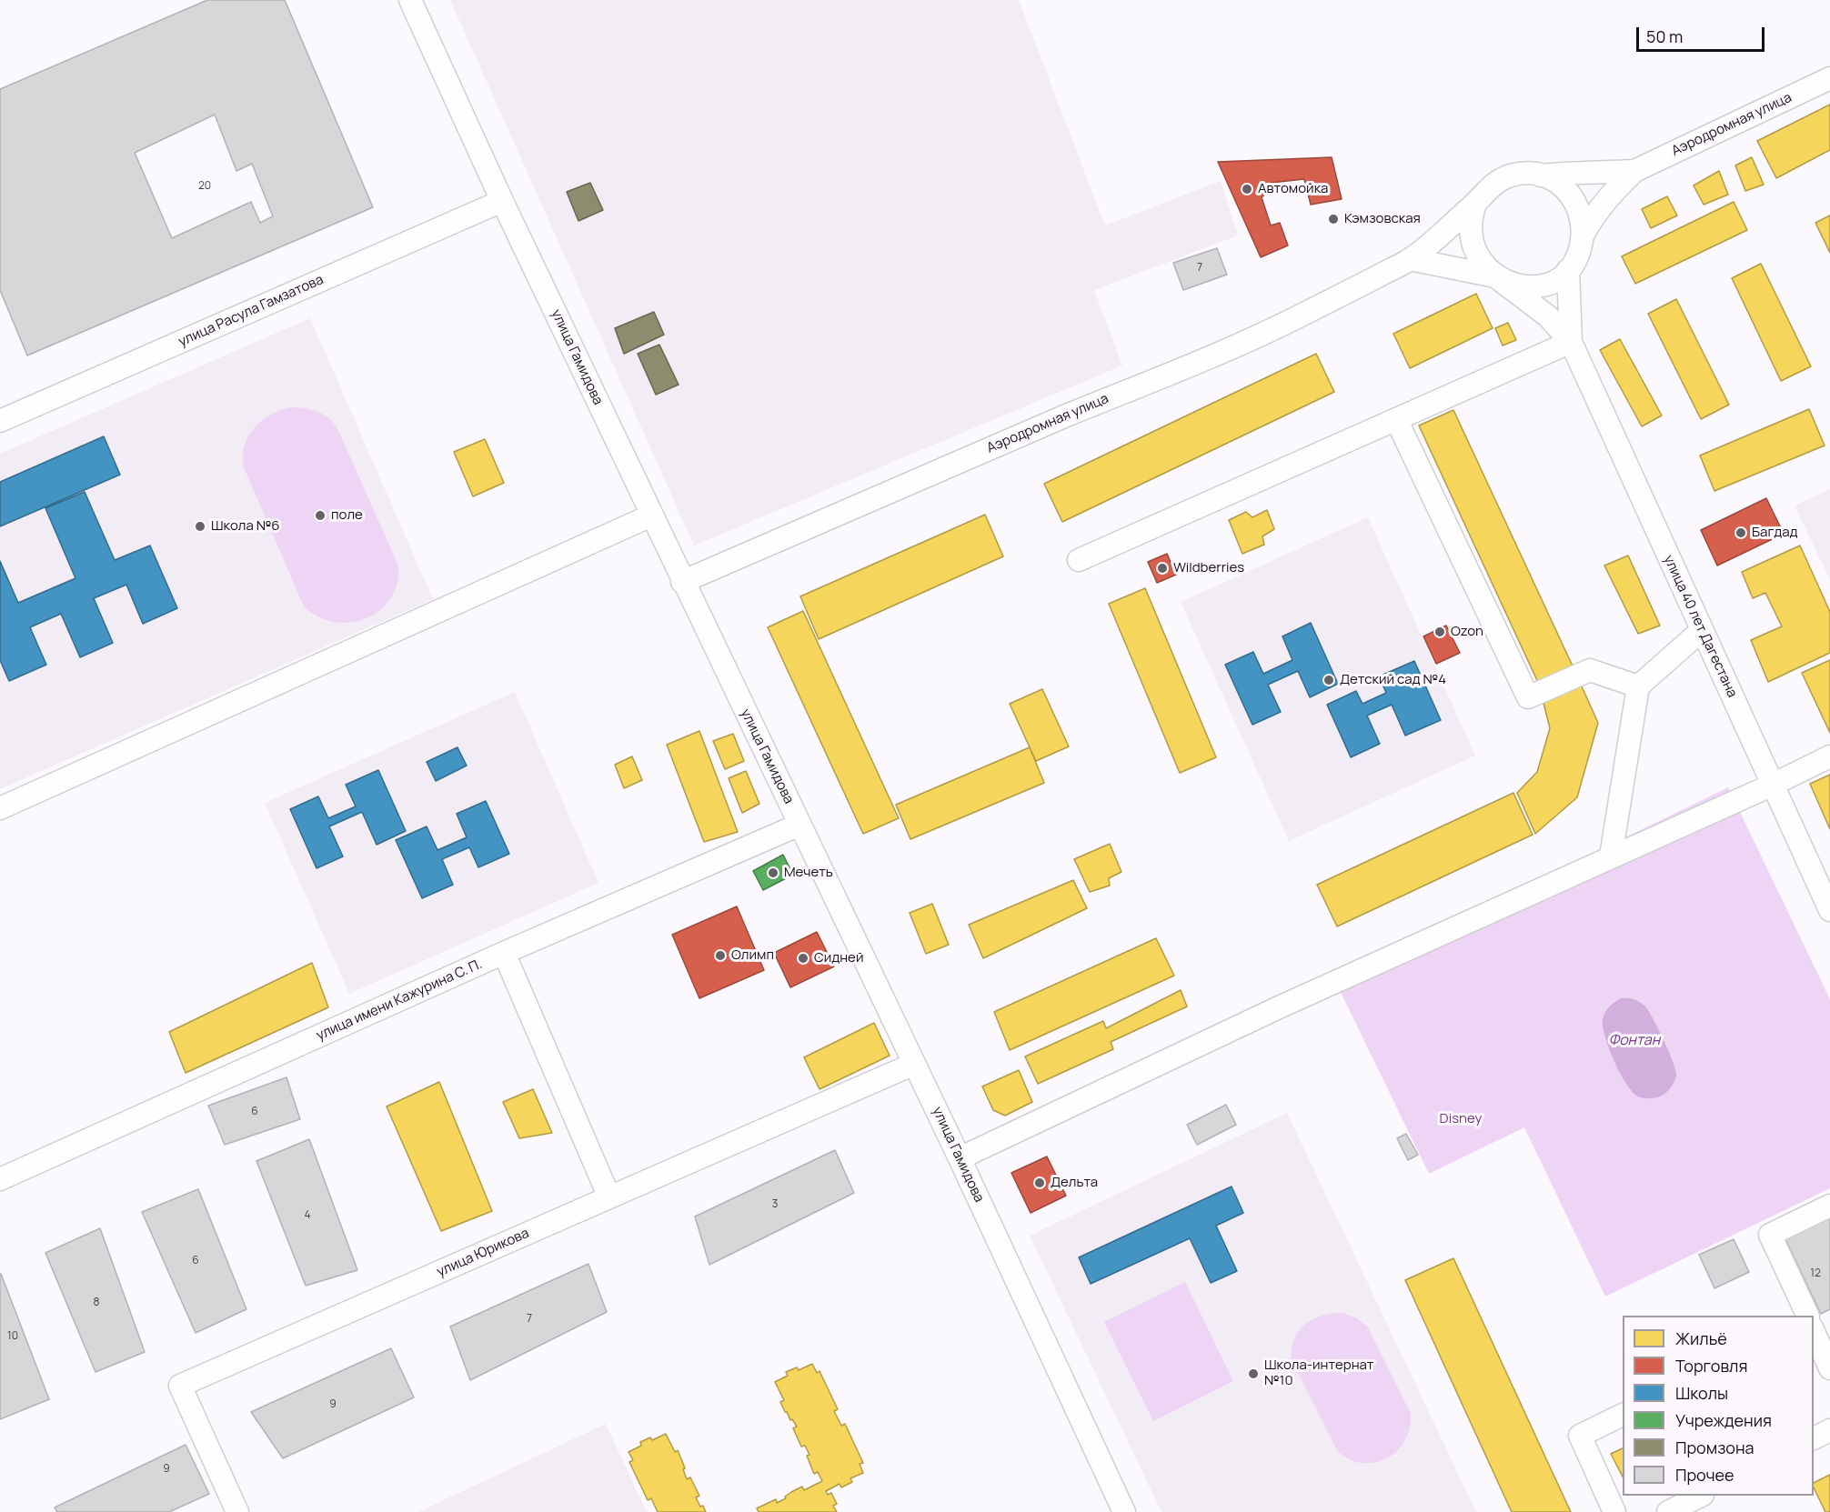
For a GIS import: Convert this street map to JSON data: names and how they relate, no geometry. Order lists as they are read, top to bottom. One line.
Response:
{"streets":{"street":["Аэродромная улица","улица Расула Гамзатова","улица Гамидова","улица 40 лет Дагестана","улица имени Кажурина С. П.","улица Юрикова"]},"crossings":[["Аэродромная улица","улица Гамидова"],["улица Расула Гамзатова","улица Гамидова"],["улица Гамидова","улица имени Кажурина С. П."],["улица Гамидова","улица Юрикова"]],"water":["Фонтан"],"parks":["Disney"],"places":["Автомойка","Кэмзовская","поле","Школа №6","Багдад","Wildberries","Ozon","Детский сад №4","Мечеть","Олимп","Сидней","Дельта","Школа-интернат №10"],"house_numbers":["20","7","6","3","4","6","12","8","7","10","9","9"],"legend":["Жильё","Торговля","Школы","Учреждения","Промзона","Прочее"],"scale_bar":"50 m"}
